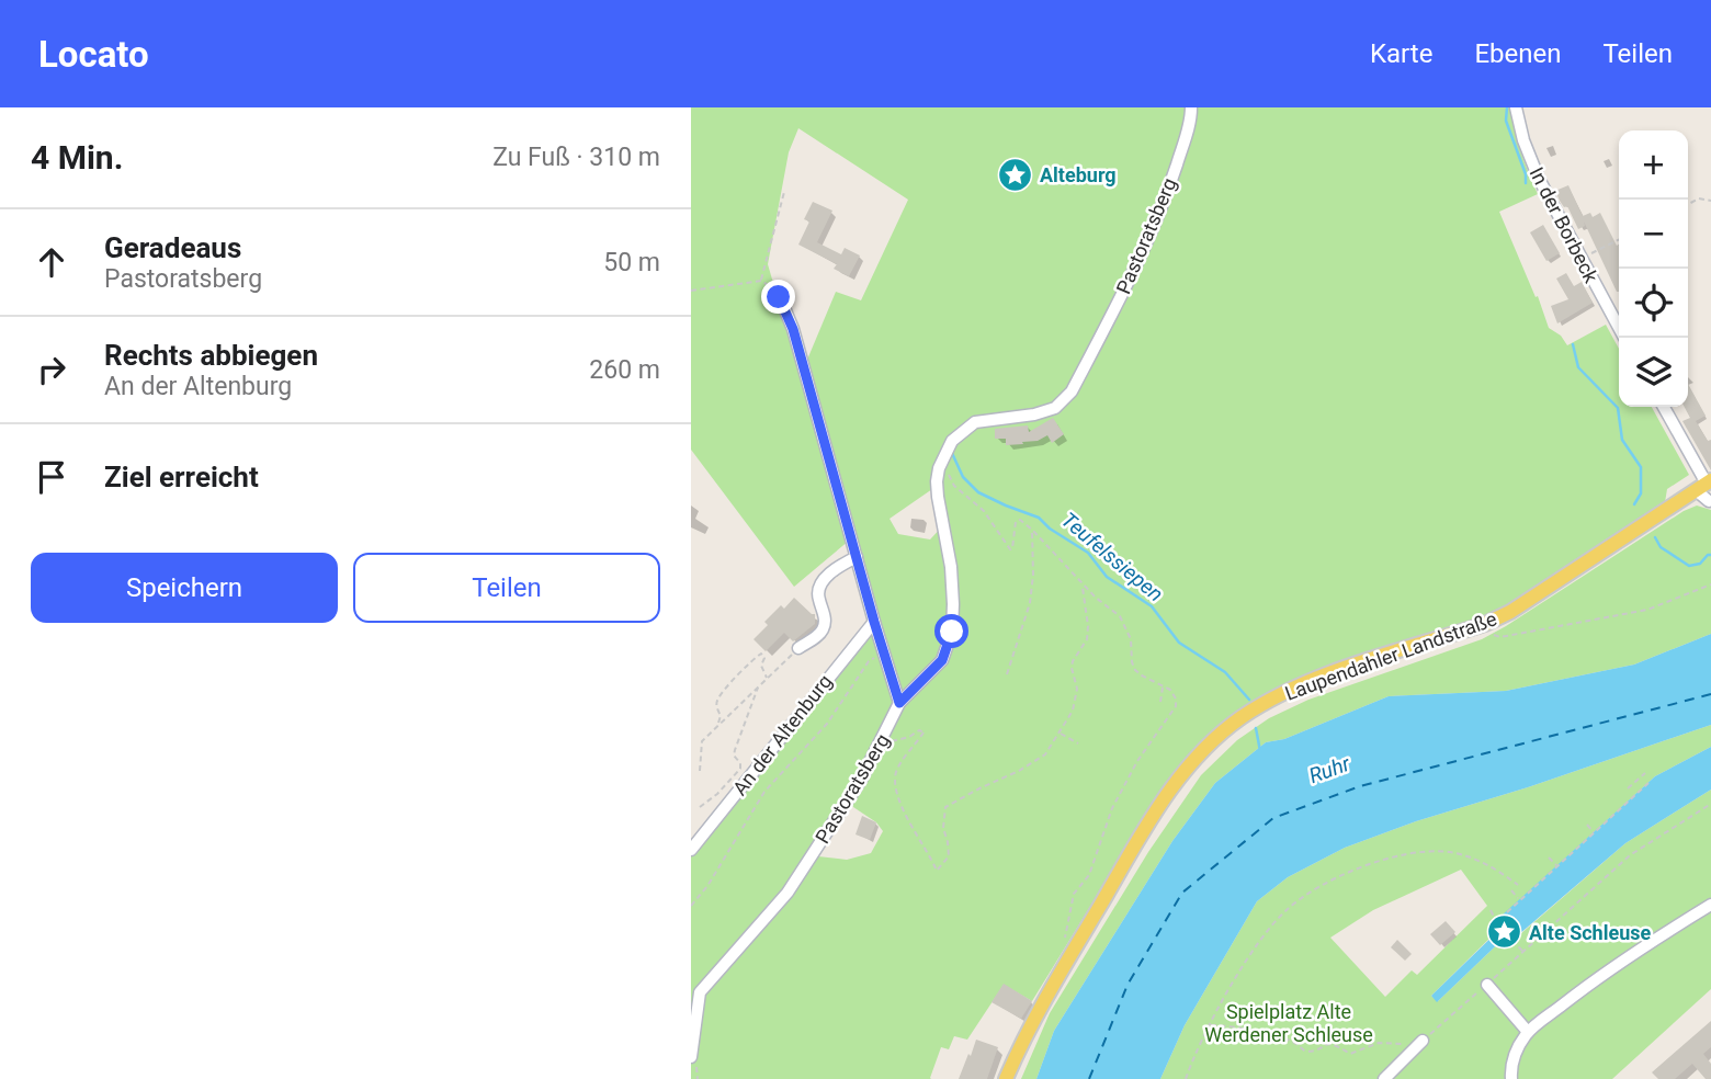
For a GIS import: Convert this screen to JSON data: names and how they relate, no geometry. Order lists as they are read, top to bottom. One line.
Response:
{"streets":{"main road":["Laupendahler Landstraße"],"street":["In der Borbeck","Pastoratsberg","An der Altenburg"]},"water":["Teufelssiepen","Ruhr"],"parks":["Spielplatz Alte Werdener Schleuse"],"places":{"place":["Alteburg","Alte Schleuse"]},"page":{"header":"Locato","nav":["Karte","Ebenen","Teilen"],"heading":["4 Min.","Zu Fuß · 310 m"],"map_buttons":["+","−"],"list":[["Geradeaus","Pastoratsberg","50 m"],["Rechts abbiegen","An der Altenburg","260 m"],"Ziel erreicht"],"buttons":["Speichern","Teilen"]}}
